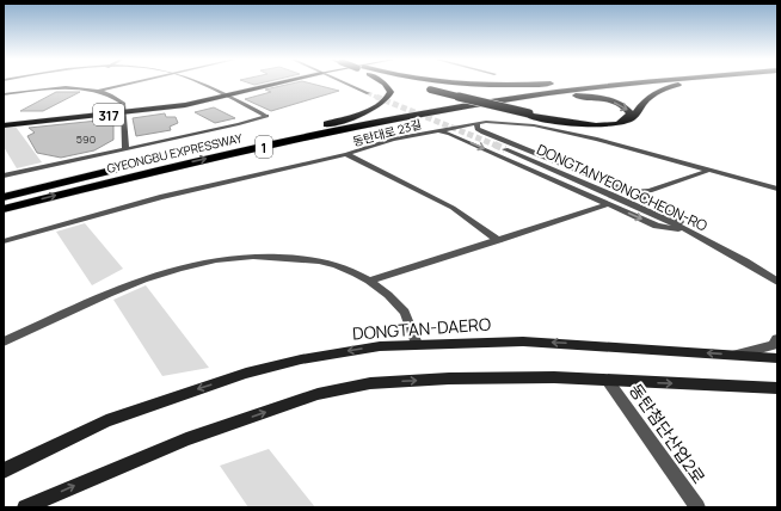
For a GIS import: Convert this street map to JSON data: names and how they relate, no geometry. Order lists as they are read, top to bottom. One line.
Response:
{"streets":{"highway":["1","GYEONGBU EXPRESSWAY"],"main road":["317","DONGTAN-DAERO"],"street":["동탄대로 23길","DONGTANYEONGCHEON-RO","동탄첨단산업2로"]},"house_numbers":["590"]}
